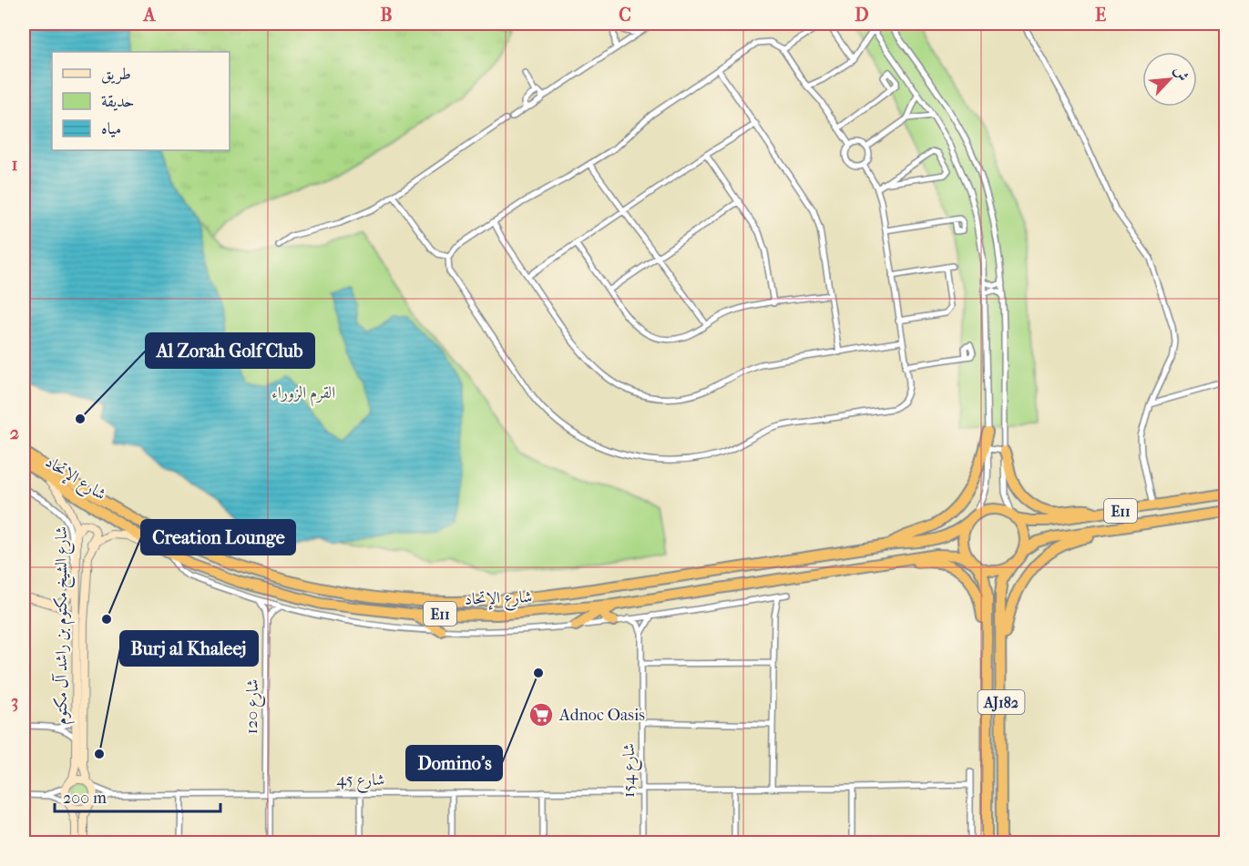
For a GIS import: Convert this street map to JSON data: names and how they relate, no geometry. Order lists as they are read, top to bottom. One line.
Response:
{"streets":{"highway":["شارع الإتحاد","E11","AJ182"],"street":["شارع الشيخ مكتوم بن راشد آل مكتوم","شارع 120","شارع 154","شارع 45"]},"crossings":[["شارع الإتحاد","E11"],["شارع الإتحاد","شارع الشيخ مكتوم بن راشد آل مكتوم"],["شارع الإتحاد","AJ182"],["E11","AJ182"],["شارع الشيخ مكتوم بن راشد آل مكتوم","شارع 45"],["شارع 120","شارع 45"],["شارع 154","شارع 45"]],"parks":["القرم الزوراء"],"places":{"other":["Al Zorah Golf Club","Creation Lounge","Domino's","Burj al Khaleej"],"supermarket":["Adnoc Oasis"]},"legend":["طريق","حديقة","مياه"],"scale_bar":"200 m","north":"top right","grid":{"columns":["A","B","C","D","E"],"rows":["1","2","3"]}}
